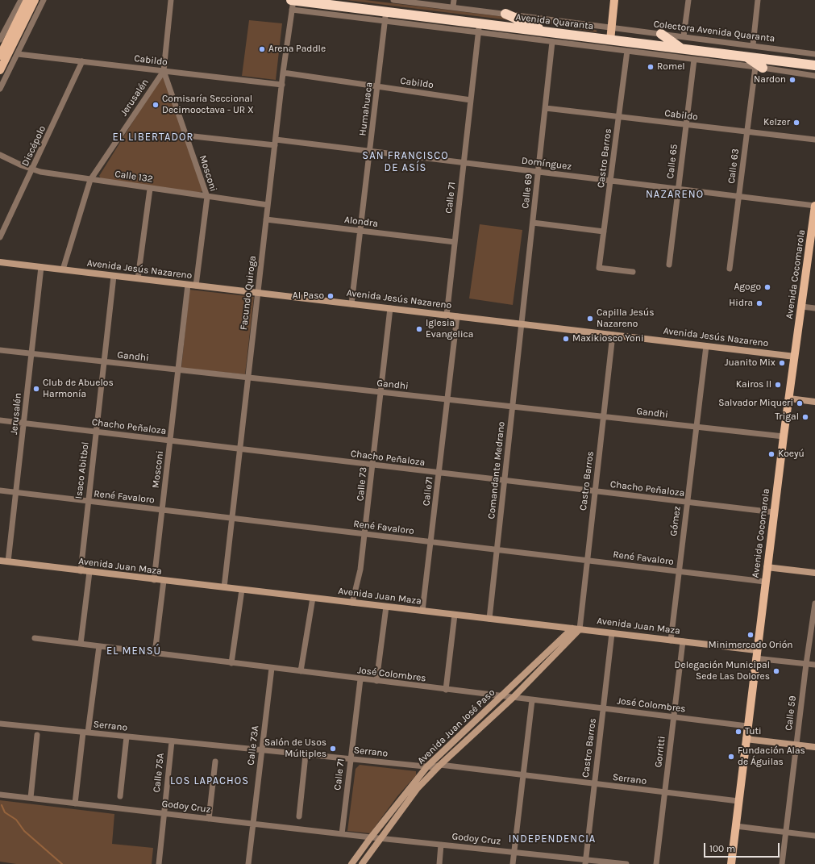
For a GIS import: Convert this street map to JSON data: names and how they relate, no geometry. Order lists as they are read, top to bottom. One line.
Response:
{"streets":{"highway":["Avenida Quaranta"],"main road":["Avenida Jesús Nazareno","Avenida Cocomarola","Avenida Juan Maza","Avenida Juan José Paso"],"street":["Colectora Avenida Quaranta","Cabildo","Jerusalén","Humahuaca","Discépolo","Castro Barros","Calle 65","Domínguez","Calle 63","Mosconi","Calle 132","Calle 69","Calle 71","Alondra","Facundo Quiroga","Gandhi","Chacho Peñaloza","Isaco Abitbol","Comandante Medrano","Calle 73","Calle71","René Favaloro","Gómez","José Colombres","Calle 59","Serrano","Calle 73A","Gorritti","Calle 75A","Godoy Cruz"]},"crossings":[["Avenida Quaranta","Humahuaca"],["Avenida Quaranta","Calle 71"],["Avenida Quaranta","Facundo Quiroga"],["Cabildo","Jerusalén"],["Cabildo","Humahuaca"],["Cabildo","Discépolo"],["Cabildo","Castro Barros"],["Cabildo","Calle 65"],["Cabildo","Calle 63"],["Cabildo","Mosconi"],["Cabildo","Calle 69"],["Cabildo","Calle 71"],["Cabildo","Facundo Quiroga"],["Jerusalén","Mosconi"],["Jerusalén","Calle 132"],["Jerusalén","Avenida Jesús Nazareno"],["Jerusalén","Gandhi"],["Jerusalén","Chacho Peñaloza"],["Jerusalén","René Favaloro"],["Jerusalén","Avenida Juan Maza"],["Humahuaca","Domínguez"],["Humahuaca","Alondra"],["Humahuaca","Avenida Jesús Nazareno"],["Discépolo","Calle 132"],["Castro Barros","Domínguez"],["Castro Barros","Avenida Jesús Nazareno"],["Castro Barros","Gandhi"],["Castro Barros","Chacho Peñaloza"],["Castro Barros","René Favaloro"],["Castro Barros","Avenida Juan Maza"],["Castro Barros","José Colombres"],["Castro Barros","Serrano"],["Castro Barros","Avenida Juan José Paso"],["Castro Barros","Godoy Cruz"],["Calle 65","Domínguez"],["Domínguez","Calle 63"],["Domínguez","Mosconi"],["Domínguez","Calle 69"],["Domínguez","Calle 71"],["Domínguez","Avenida Cocomarola"],["Domínguez","Facundo Quiroga"],["Mosconi","Calle 132"],["Mosconi","Avenida Jesús Nazareno"],["Mosconi","Gandhi"],["Mosconi","Chacho Peñaloza"],["Mosconi","René Favaloro"],["Mosconi","Avenida Juan Maza"],["Calle 132","Facundo Quiroga"],["Calle 69","Avenida Jesús Nazareno"],["Calle 69","Comandante Medrano"],["Calle 71","Alondra"],["Calle 71","Avenida Jesús Nazareno"],["Calle 71","José Colombres"],["Calle 71","Serrano"],["Calle 71","Godoy Cruz"],["Alondra","Facundo Quiroga"],["Avenida Jesús Nazareno","Avenida Cocomarola"],["Avenida Jesús Nazareno","Facundo Quiroga"],["Avenida Jesús Nazareno","Isaco Abitbol"],["Avenida Jesús Nazareno","Comandante Medrano"],["Avenida Jesús Nazareno","Calle 73"],["Avenida Jesús Nazareno","Calle71"],["Avenida Jesús Nazareno","Gómez"],["Avenida Cocomarola","Gandhi"],["Avenida Cocomarola","Chacho Peñaloza"],["Avenida Cocomarola","René Favaloro"],["Avenida Cocomarola","Avenida Juan Maza"],["Avenida Cocomarola","José Colombres"],["Avenida Cocomarola","Serrano"],["Facundo Quiroga","Gandhi"],["Facundo Quiroga","Chacho Peñaloza"],["Facundo Quiroga","René Favaloro"],["Facundo Quiroga","Avenida Juan Maza"],["Gandhi","Isaco Abitbol"],["Gandhi","Comandante Medrano"],["Gandhi","Calle 73"],["Gandhi","Calle71"],["Gandhi","Gómez"],["Chacho Peñaloza","Isaco Abitbol"],["Chacho Peñaloza","Comandante Medrano"],["Chacho Peñaloza","Calle 73"],["Chacho Peñaloza","Calle71"],["Chacho Peñaloza","Gómez"],["Isaco Abitbol","René Favaloro"],["Isaco Abitbol","Avenida Juan Maza"],["Comandante Medrano","René Favaloro"],["Comandante Medrano","Avenida Juan Maza"],["Calle 73","René Favaloro"],["Calle 73","Avenida Juan Maza"],["Calle71","René Favaloro"],["Calle71","Avenida Juan Maza"],["René Favaloro","Gómez"],["Gómez","Avenida Juan Maza"],["Avenida Juan Maza","Avenida Juan José Paso"],["Avenida Juan Maza","Gorritti"],["José Colombres","Avenida Juan José Paso"],["José Colombres","Calle 73A"],["José Colombres","Gorritti"],["Serrano","Avenida Juan José Paso"],["Serrano","Calle 73A"],["Serrano","Gorritti"],["Serrano","Calle 75A"],["Avenida Juan José Paso","Godoy Cruz"],["Calle 73A","Godoy Cruz"],["Calle 75A","Godoy Cruz"]],"districts":["EL LIBERTADOR","SAN FRANCISCO DE ASÍS","NAZARENO","EL MENSÚ","LOS LAPACHOS","INDEPENDENCIA"],"places":["Arena Paddle","Romel","Nardon","Comisaría Seccional Decimooctava - UR X","Kelzer","Agogo","Al Paso","Hidra","Capilla Jesús Nazareno","Iglesia Evangelica","Maxikiosco Yoni","Juanito Mix","Kairos II","Club de Abuelos Harmonía","Salvador Miqueri","Trigal","Koeyú","Minimercado Orión","Delegación Municipal Sede Las Dolores","Tuti","Salón de Usos Múltiples","Fundación Alas de Águilas"],"scale_bar":"100 m"}
